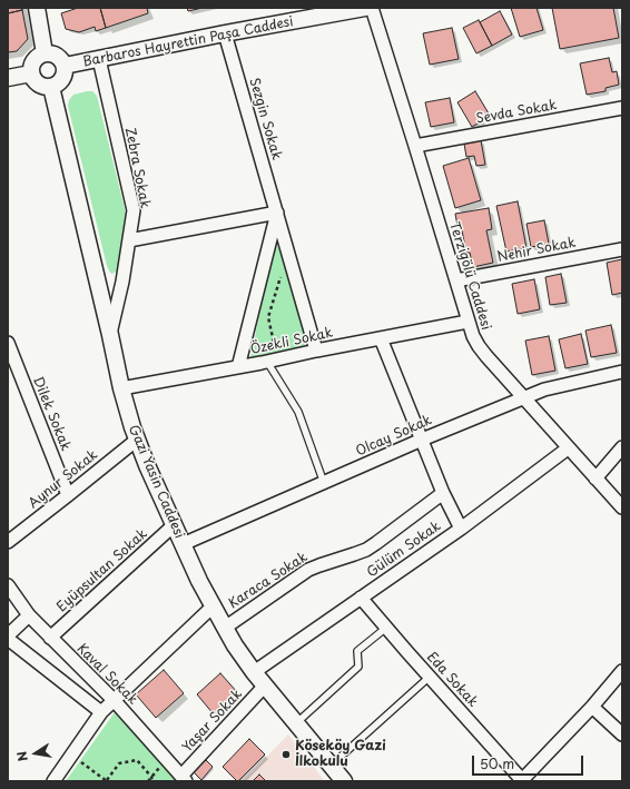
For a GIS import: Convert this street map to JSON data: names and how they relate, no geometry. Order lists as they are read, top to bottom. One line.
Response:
{"streets":{"street":["Barbaros Hayrettin Paşa Caddesi","Sevda Sokak","Sezgin Sokak","Zebra Sokak","Nehir Sokak","Terzigölü Caddesi","Özekli Sokak","Dilek Sokak","Olcay Sokak","Aynur Sokak","Gazi Yasin Caddesi","Gülüm Sokak","Eyüpsultan Sokak","Karaca Sokak","Kaval Sokak","Eda Sokak","Yaşar Sokak"]},"crossings":[["Barbaros Hayrettin Paşa Caddesi","Sezgin Sokak"],["Barbaros Hayrettin Paşa Caddesi","Zebra Sokak"],["Barbaros Hayrettin Paşa Caddesi","Gazi Yasin Caddesi"],["Sevda Sokak","Terzigölü Caddesi"],["Sezgin Sokak","Özekli Sokak"],["Zebra Sokak","Gazi Yasin Caddesi"],["Nehir Sokak","Terzigölü Caddesi"],["Terzigölü Caddesi","Özekli Sokak"],["Terzigölü Caddesi","Olcay Sokak"],["Terzigölü Caddesi","Gülüm Sokak"],["Özekli Sokak","Gazi Yasin Caddesi"],["Dilek Sokak","Aynur Sokak"],["Olcay Sokak","Gazi Yasin Caddesi"],["Aynur Sokak","Gazi Yasin Caddesi"],["Gazi Yasin Caddesi","Gülüm Sokak"],["Gazi Yasin Caddesi","Eyüpsultan Sokak"],["Gazi Yasin Caddesi","Karaca Sokak"],["Gazi Yasin Caddesi","Yaşar Sokak"],["Gülüm Sokak","Eda Sokak"],["Eyüpsultan Sokak","Kaval Sokak"],["Kaval Sokak","Yaşar Sokak"]],"places":["Köseköy Gazi İlkokulu"],"scale_bar":"50 m","north":"left"}
